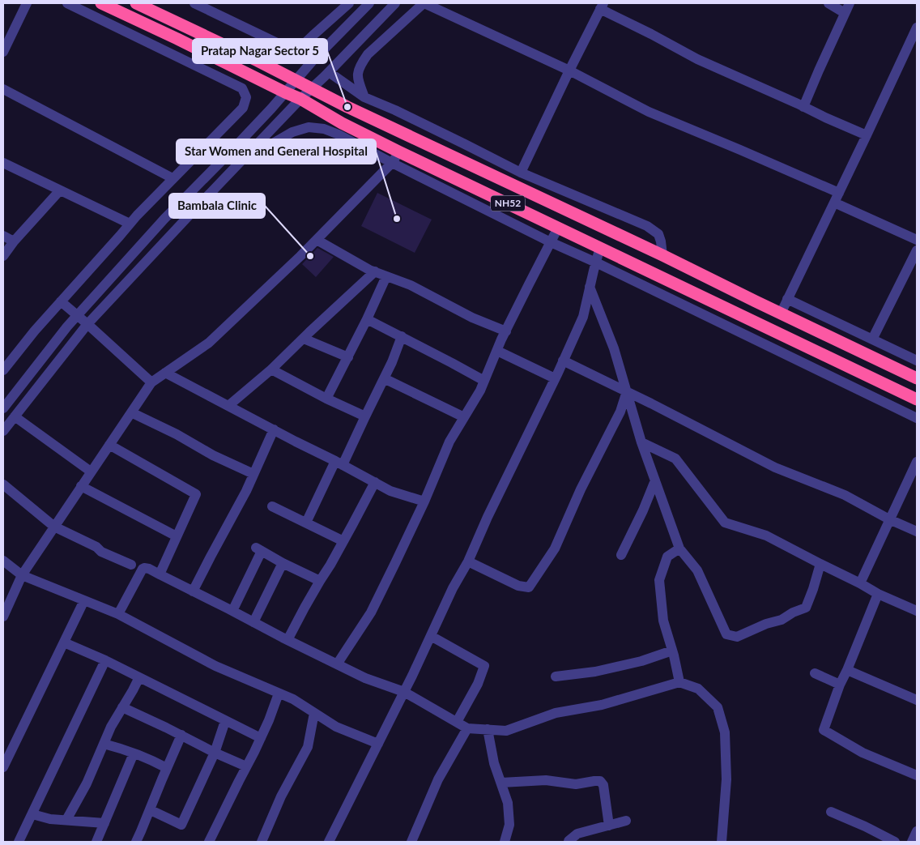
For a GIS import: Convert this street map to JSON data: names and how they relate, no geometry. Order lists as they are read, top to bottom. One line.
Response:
{"streets":{"highway":["NH52"]},"places":["Pratap Nagar Sector 5","Star Women and General Hospital","Bambala Clinic"]}
